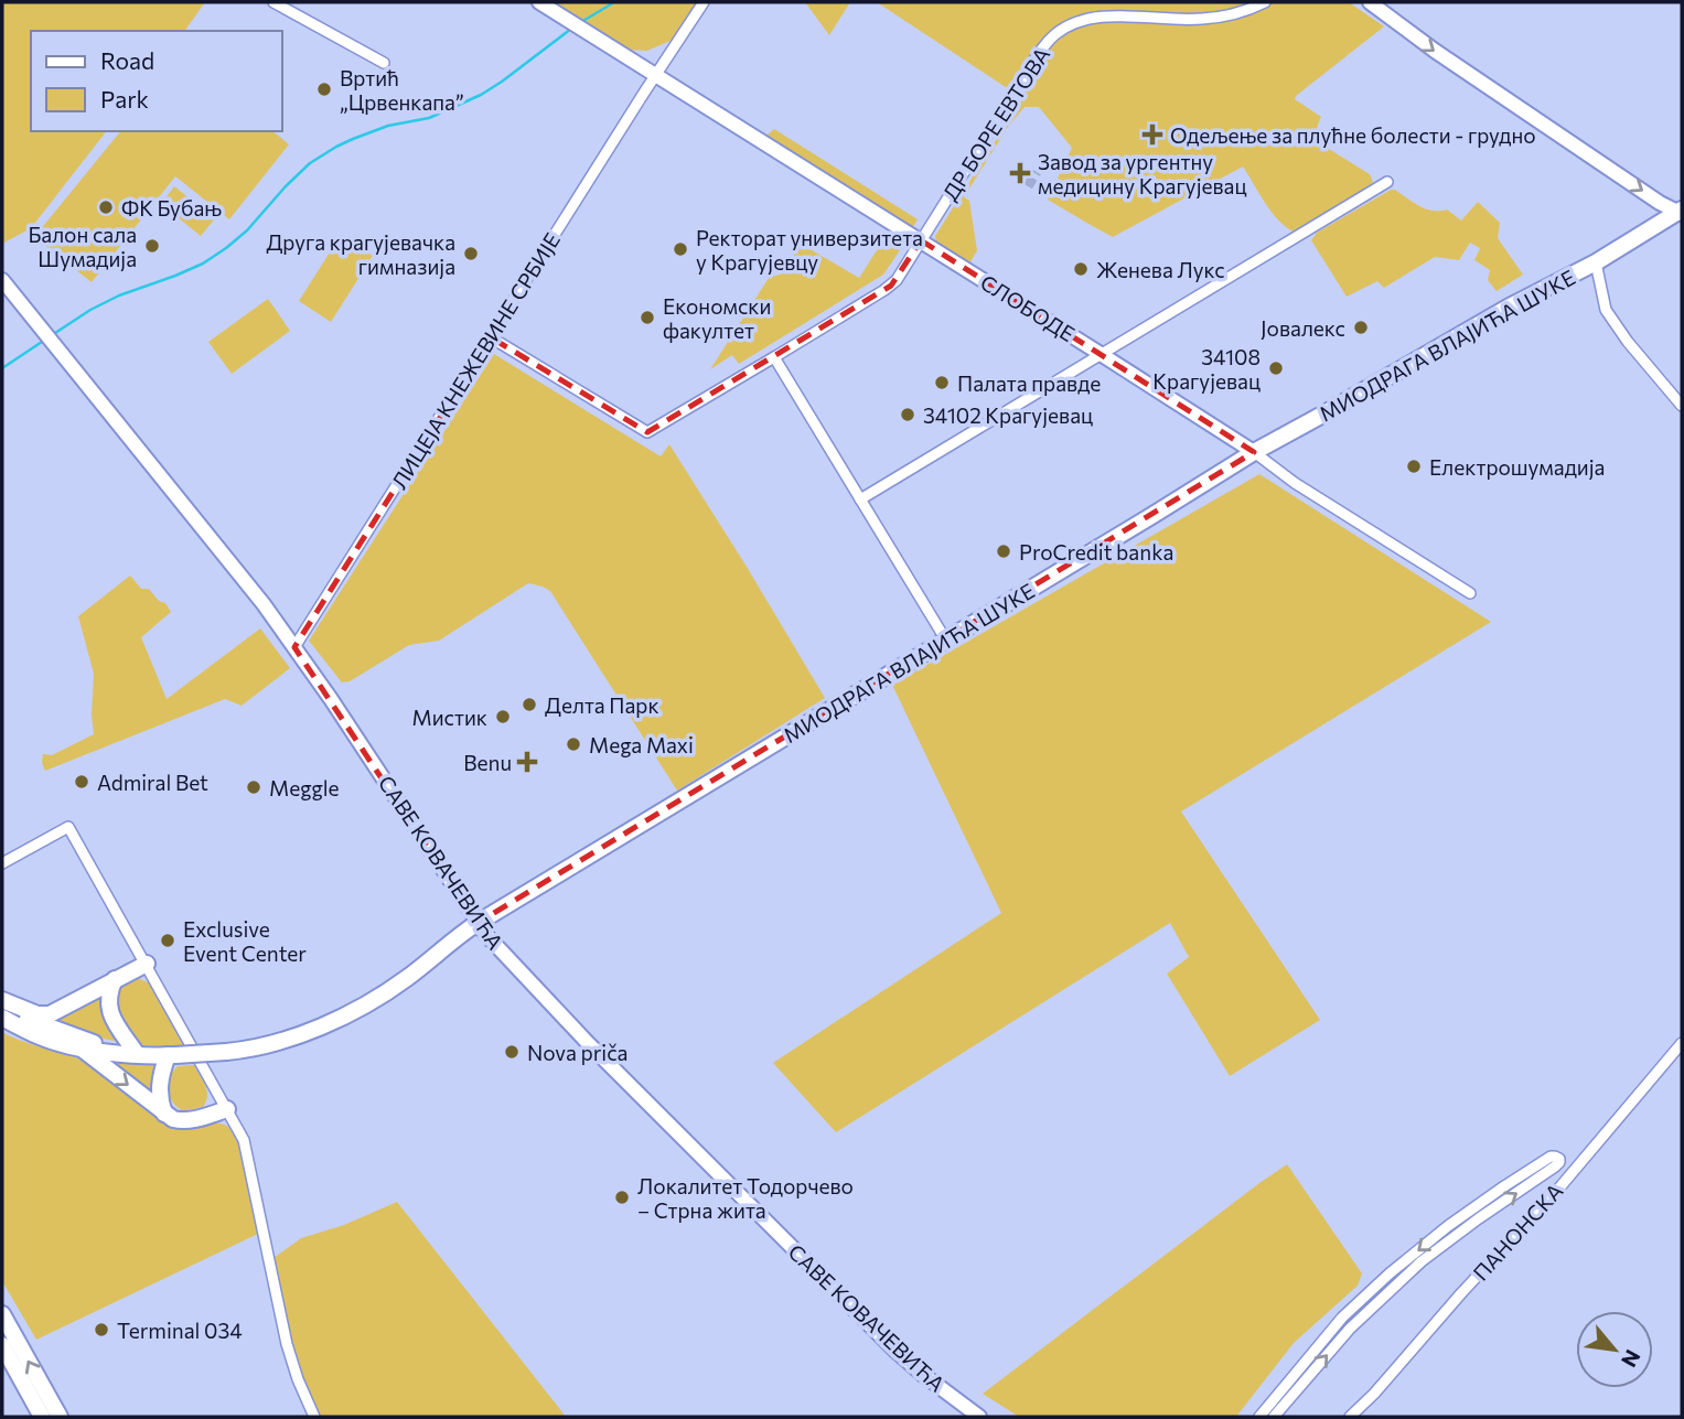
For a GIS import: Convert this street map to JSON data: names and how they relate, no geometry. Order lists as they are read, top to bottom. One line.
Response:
{"streets":{"main road":["МИОДРАГА ВЛАЈИЋА ШУКЕ"],"street":["ДР БОРЕ ЕВТОВА","СЛОБОДЕ","ЛИЦЕЈА КНЕЖЕВИНЕ СРБИЈЕ","САВЕ КОВАЧЕВИЋА","ПАНОНСКА"]},"crossings":[["ДР БОРЕ ЕВТОВА","СЛОБОДЕ"],["ДР БОРЕ ЕВТОВА","ЛИЦЕЈА КНЕЖЕВИНЕ СРБИЈЕ"],["СЛОБОДЕ","МИОДРАГА ВЛАЈИЋА ШУКЕ"],["СЛОБОДЕ","ЛИЦЕЈА КНЕЖЕВИНЕ СРБИЈЕ"],["МИОДРАГА ВЛАЈИЋА ШУКЕ","САВЕ КОВАЧЕВИЋА"],["ЛИЦЕЈА КНЕЖЕВИНЕ СРБИЈЕ","САВЕ КОВАЧЕВИЋА"]],"places":{"other":["Вртић „Црвенкапа”","ФК Бубањ","Балон сала Шумадија","Ректорат универзитета у Крагујевцу","Друга крагујевачка гимназија","Женева Лукс","Економски факултет","Јовалекс","34108 Крагујевац","Палата правде","34102 Крагујевац","Електрошумадија","ProCredit banka","Делта Парк","Мистик","Mega Maxi","Admiral Bet","Meggle","Exclusive Event Center","Nova priča","Локалитет Тодорчево – Стрна жита","Terminal 034"],"health":["Одељење за плућне болести - грудно","Завод за ургентну медицину Крагујевац","Benu"]},"legend":["Road","Park"],"north":"bottom right"}
